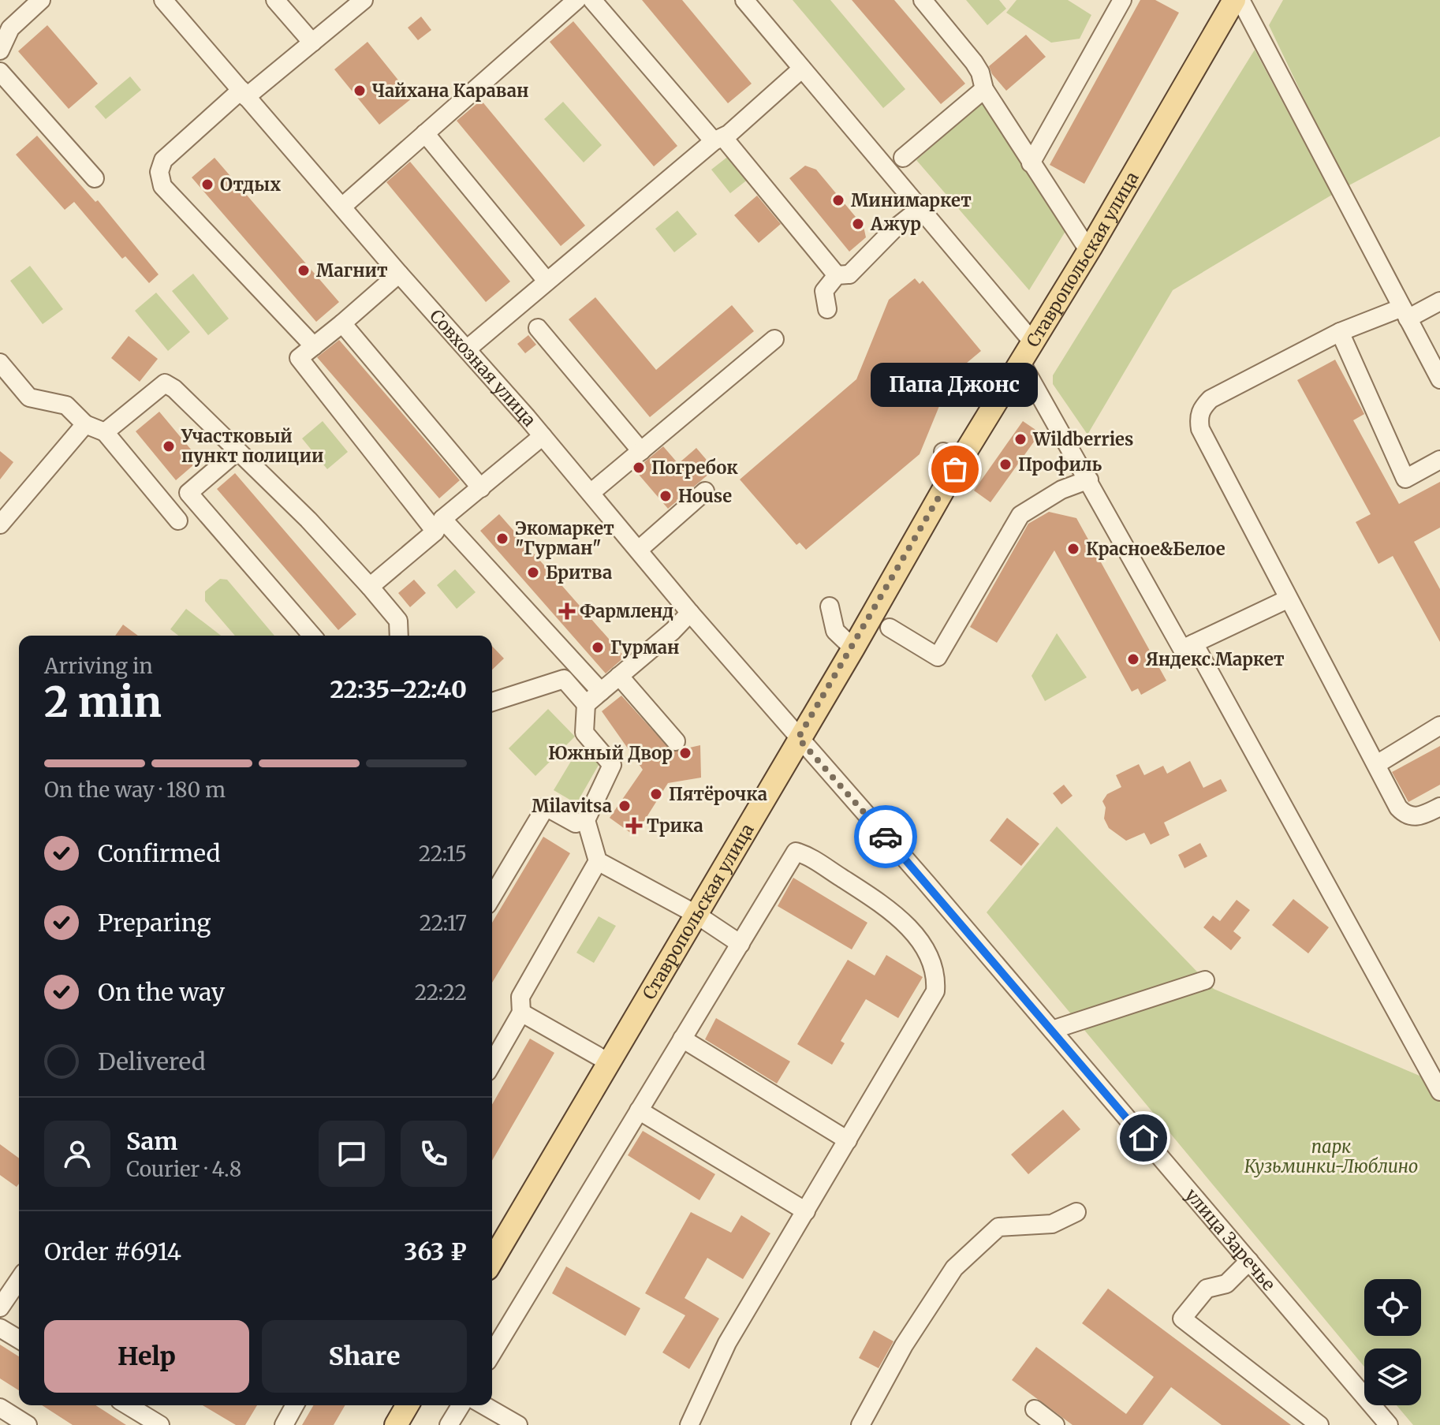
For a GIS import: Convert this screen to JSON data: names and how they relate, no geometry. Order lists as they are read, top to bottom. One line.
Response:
{"streets":{"main road":["Ставропольская улица"],"street":["Совхозная улица","улица Заречье"]},"crossings":[["Ставропольская улица","Совхозная улица"],["Ставропольская улица","улица Заречье"],["Совхозная улица","улица Заречье"]],"parks":["парк Кузьминки-Люблино"],"places":{"other":["Чайхана Караван","Отдых","Минимаркет","Ажур","Магнит","Wildberries","Участковый пункт полиции","Профиль","Погребок","Папа Джонс","House","Экомаркет \"Гурман\"","Красное&Белое","Бритва","Гурман","Яндекс.Маркет","Южный Двор","Пятёрочка","Milavitsa"],"health":["Фармленд","Трика"]},"page":{"bubble":"Папа Джонс","heading":["2 min","Arriving in","22:35–22:40"],"panel":["Sam","Courier · 4.8","Order #6914","363 ₽"],"bar":"On the way · 180 m","list":[["Confirmed","22:15"],["Preparing","22:17"],["On the way","22:22"],"Delivered"],"buttons":["Help","Share"]}}
